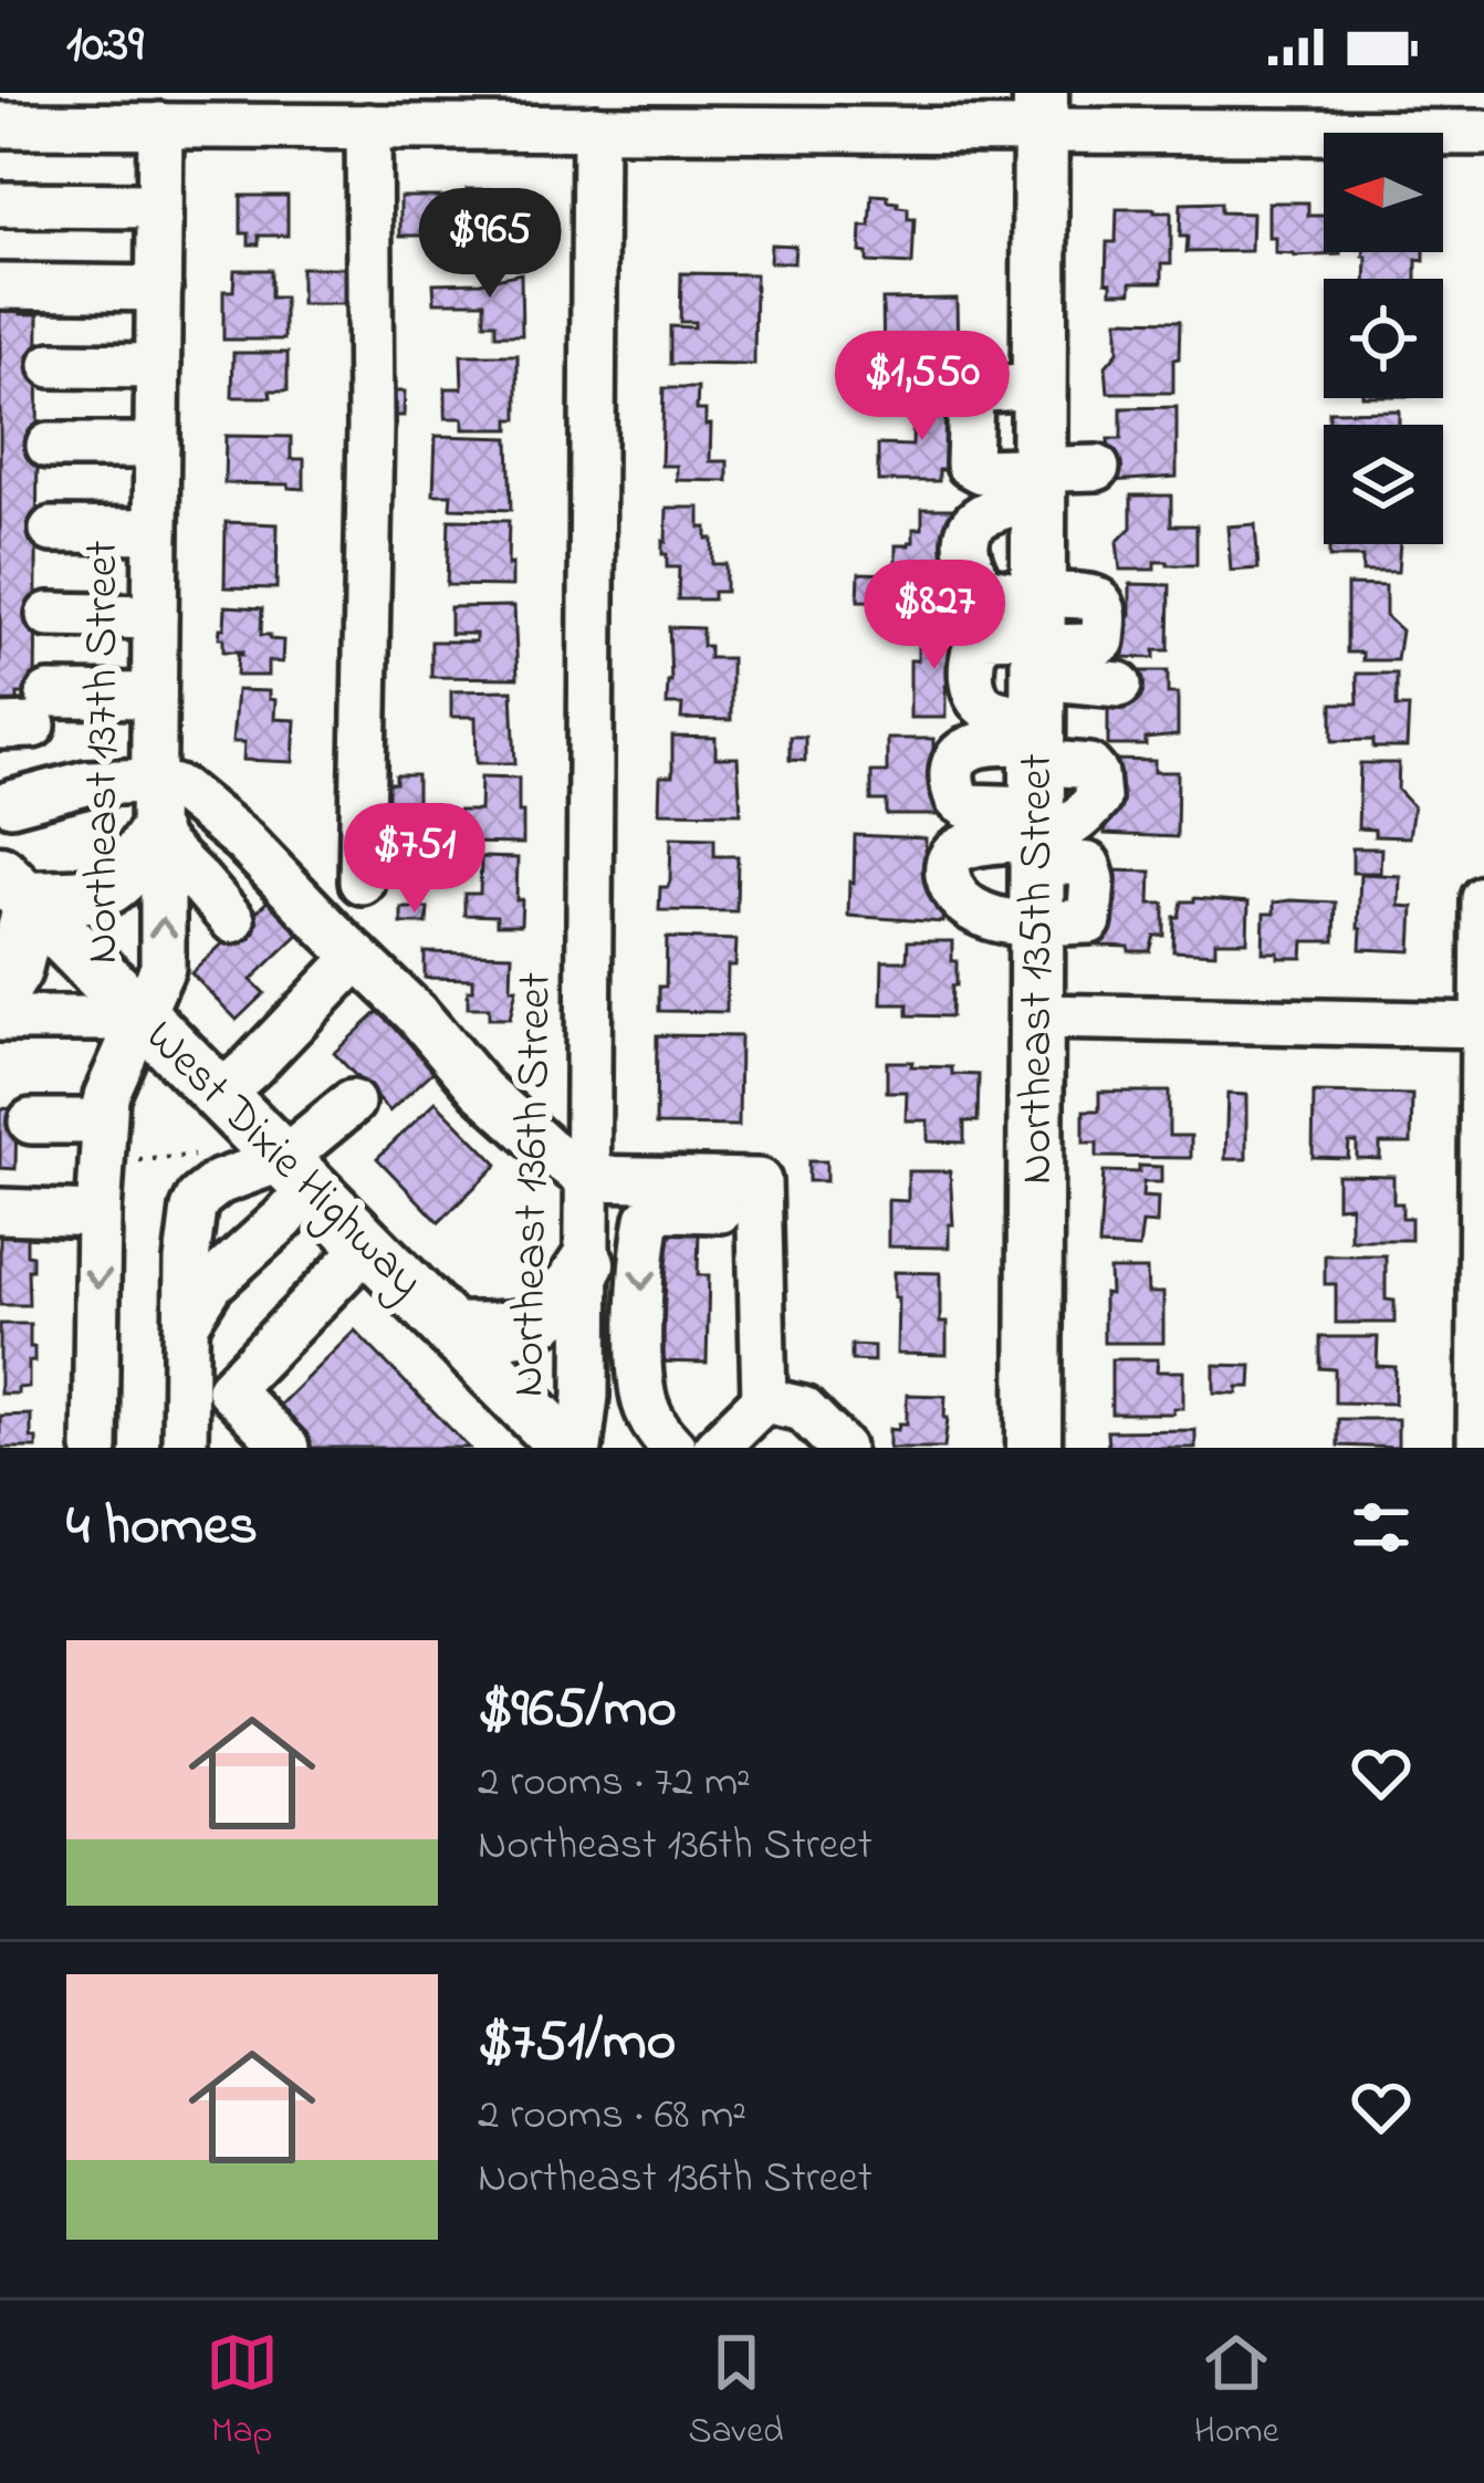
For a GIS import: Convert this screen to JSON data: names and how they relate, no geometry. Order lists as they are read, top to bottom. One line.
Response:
{"streets":{"main road":["Northeast 135th Street","West Dixie Highway"],"street":["Northeast 137th Street","Northeast 136th Street"]},"crossings":[["Northeast 137th Street","West Dixie Highway"]],"north":"left","page":{"status":"10:39","price":["$965","$1,550","$827","$751"],"heading":"4 homes","list":[{"name":"$965/mo","note":"2 rooms · 72 m² · Northeast 136th Street"},{"name":"$751/mo","note":"2 rooms · 68 m² · Northeast 136th Street"}],"tabs":["Map","Saved","Home"]}}
